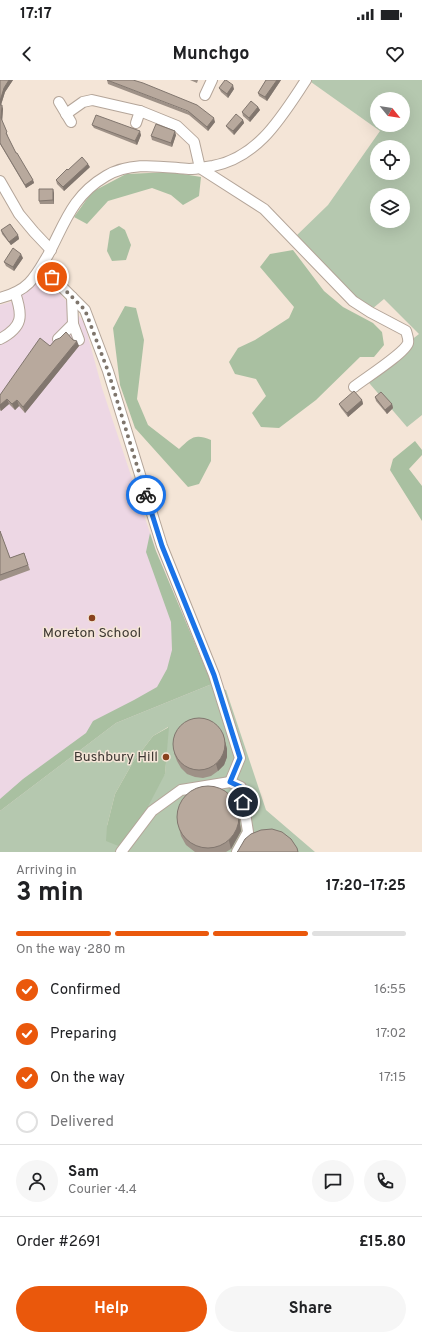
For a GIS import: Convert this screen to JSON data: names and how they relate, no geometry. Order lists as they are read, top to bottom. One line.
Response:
{"places":["Moreton School","Bushbury Hill"],"north":"bottom right","page":{"status":"17:17","header":"Munchgo","heading":["3 min","Arriving in","17:20–17:25"],"panel":["Sam","Courier · 4.4","Order #2691","£15.80"],"bar":"On the way · 280 m","list":[["Confirmed","16:55"],["Preparing","17:02"],["On the way","17:15"],"Delivered"],"buttons":["Help","Share"]}}
